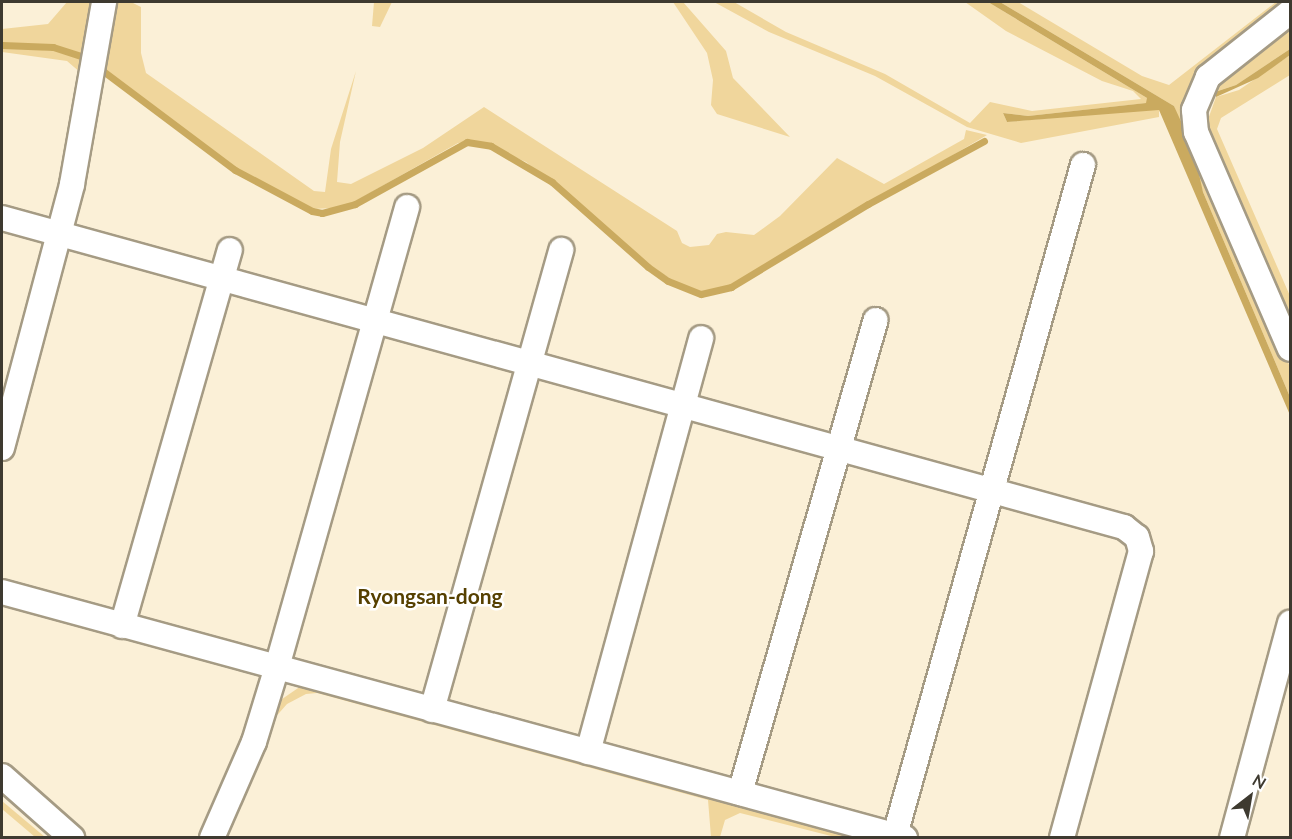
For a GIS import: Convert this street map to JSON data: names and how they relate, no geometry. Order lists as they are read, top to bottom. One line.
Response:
{"districts":["Ryongsan-dong"],"north":"top right"}
